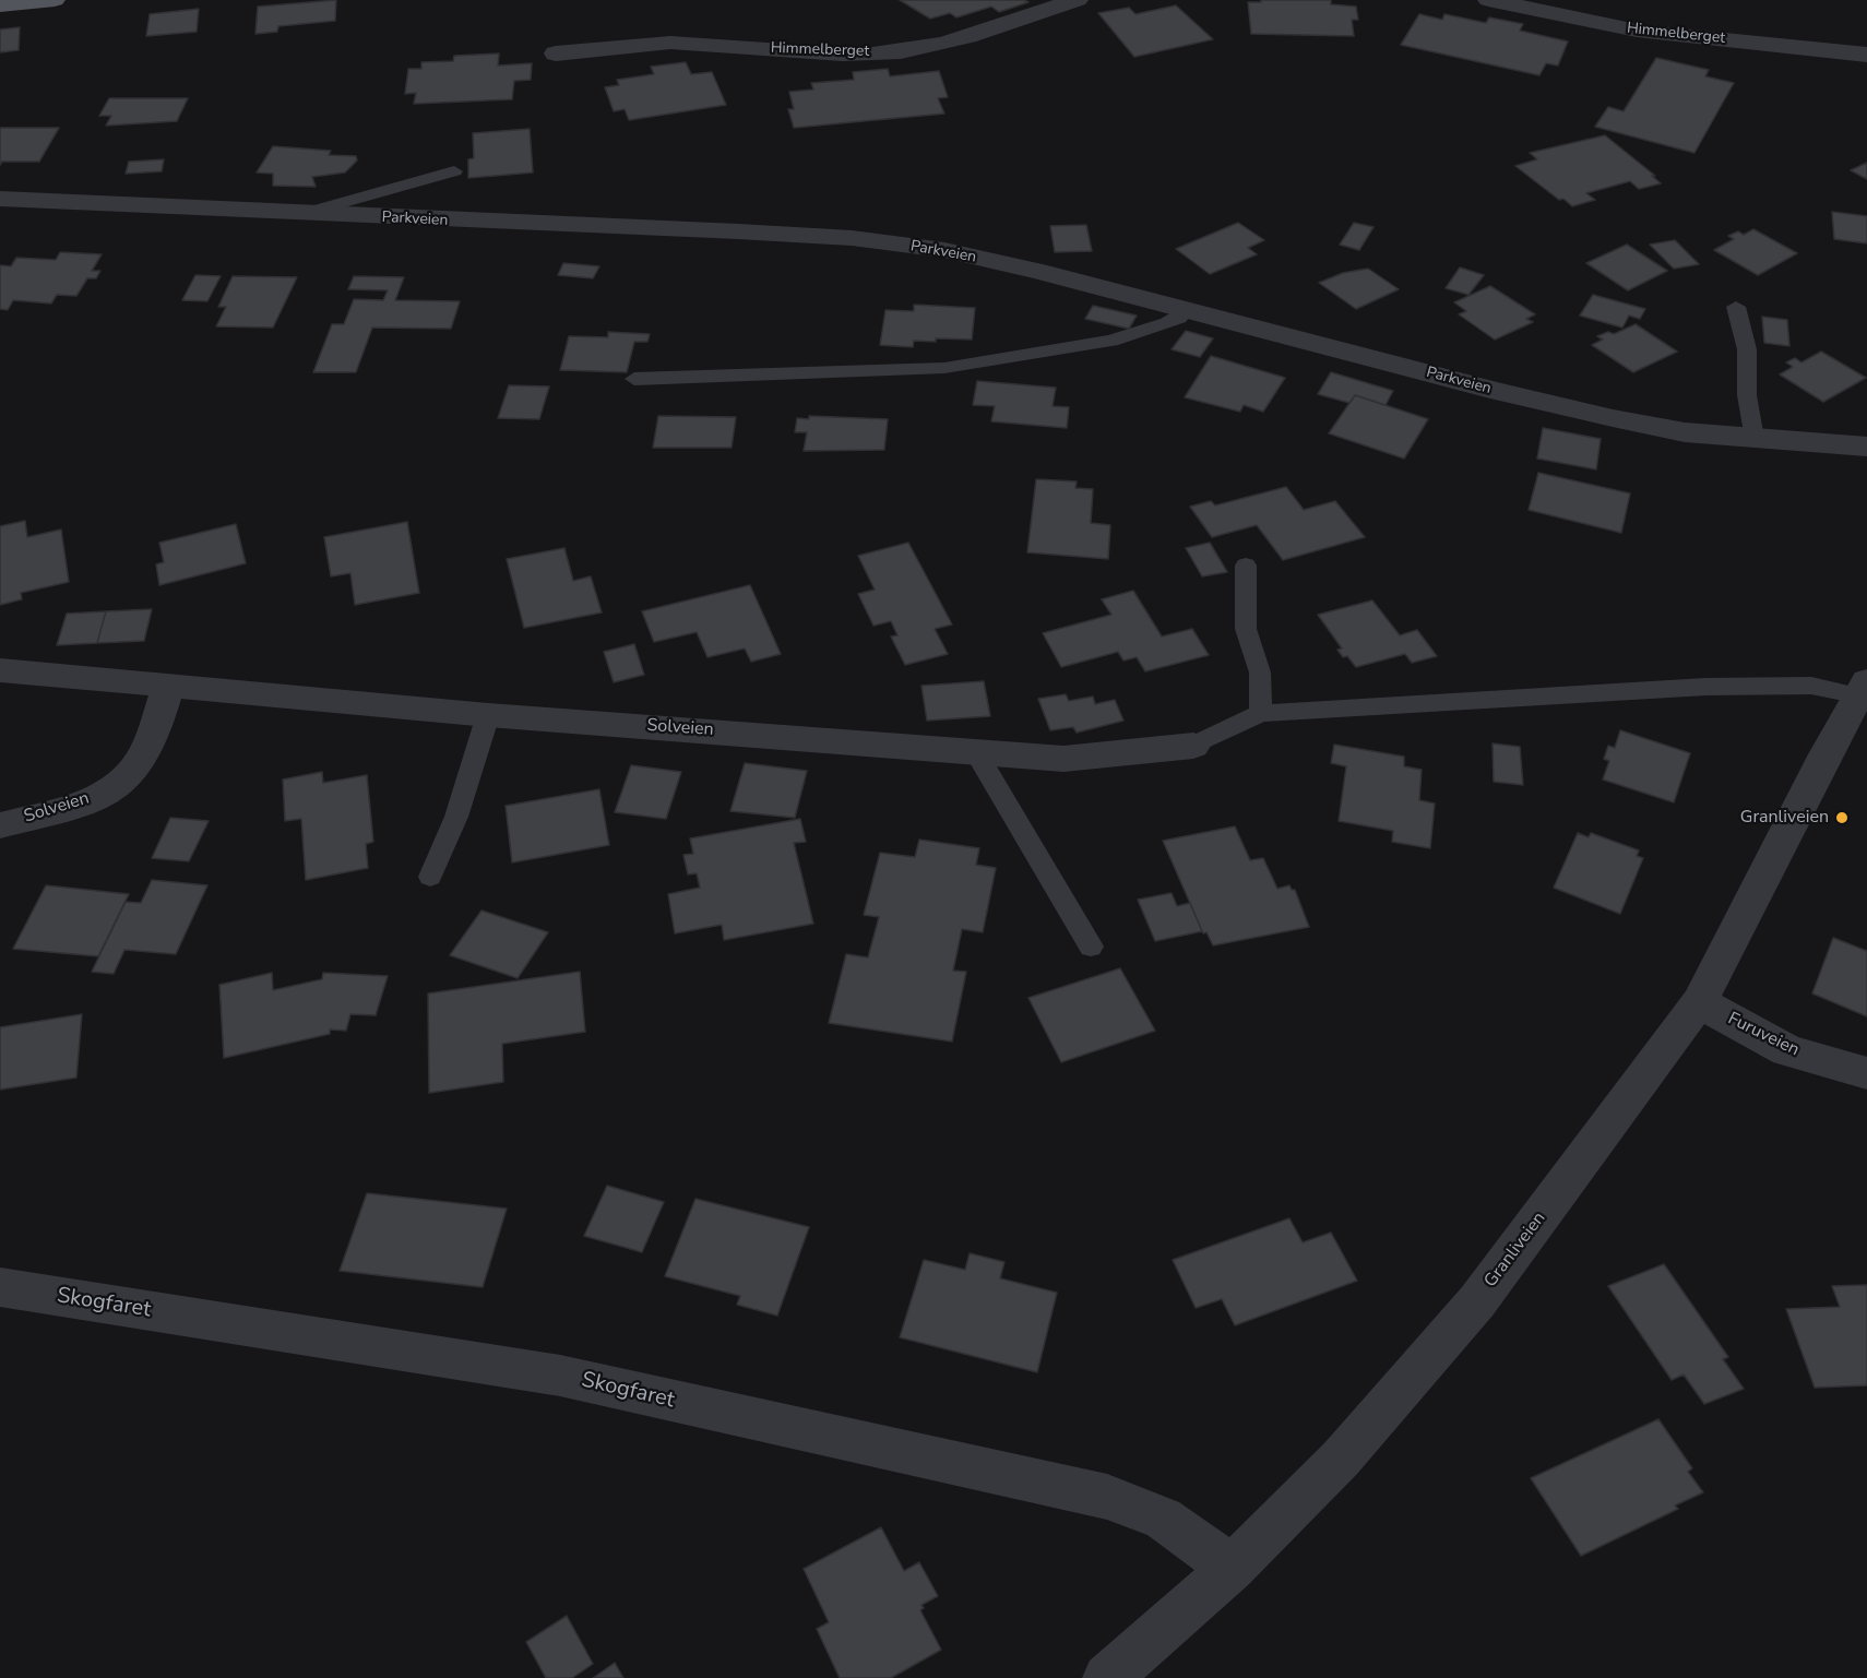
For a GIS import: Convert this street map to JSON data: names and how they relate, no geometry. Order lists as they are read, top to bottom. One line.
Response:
{"streets":{"street":["Himmelberget","Parkveien","Solveien","Furuveien","Granliveien","Skogfaret"]},"crossings":[["Furuveien","Granliveien"],["Granliveien","Skogfaret"]],"places":["Granliveien"]}
